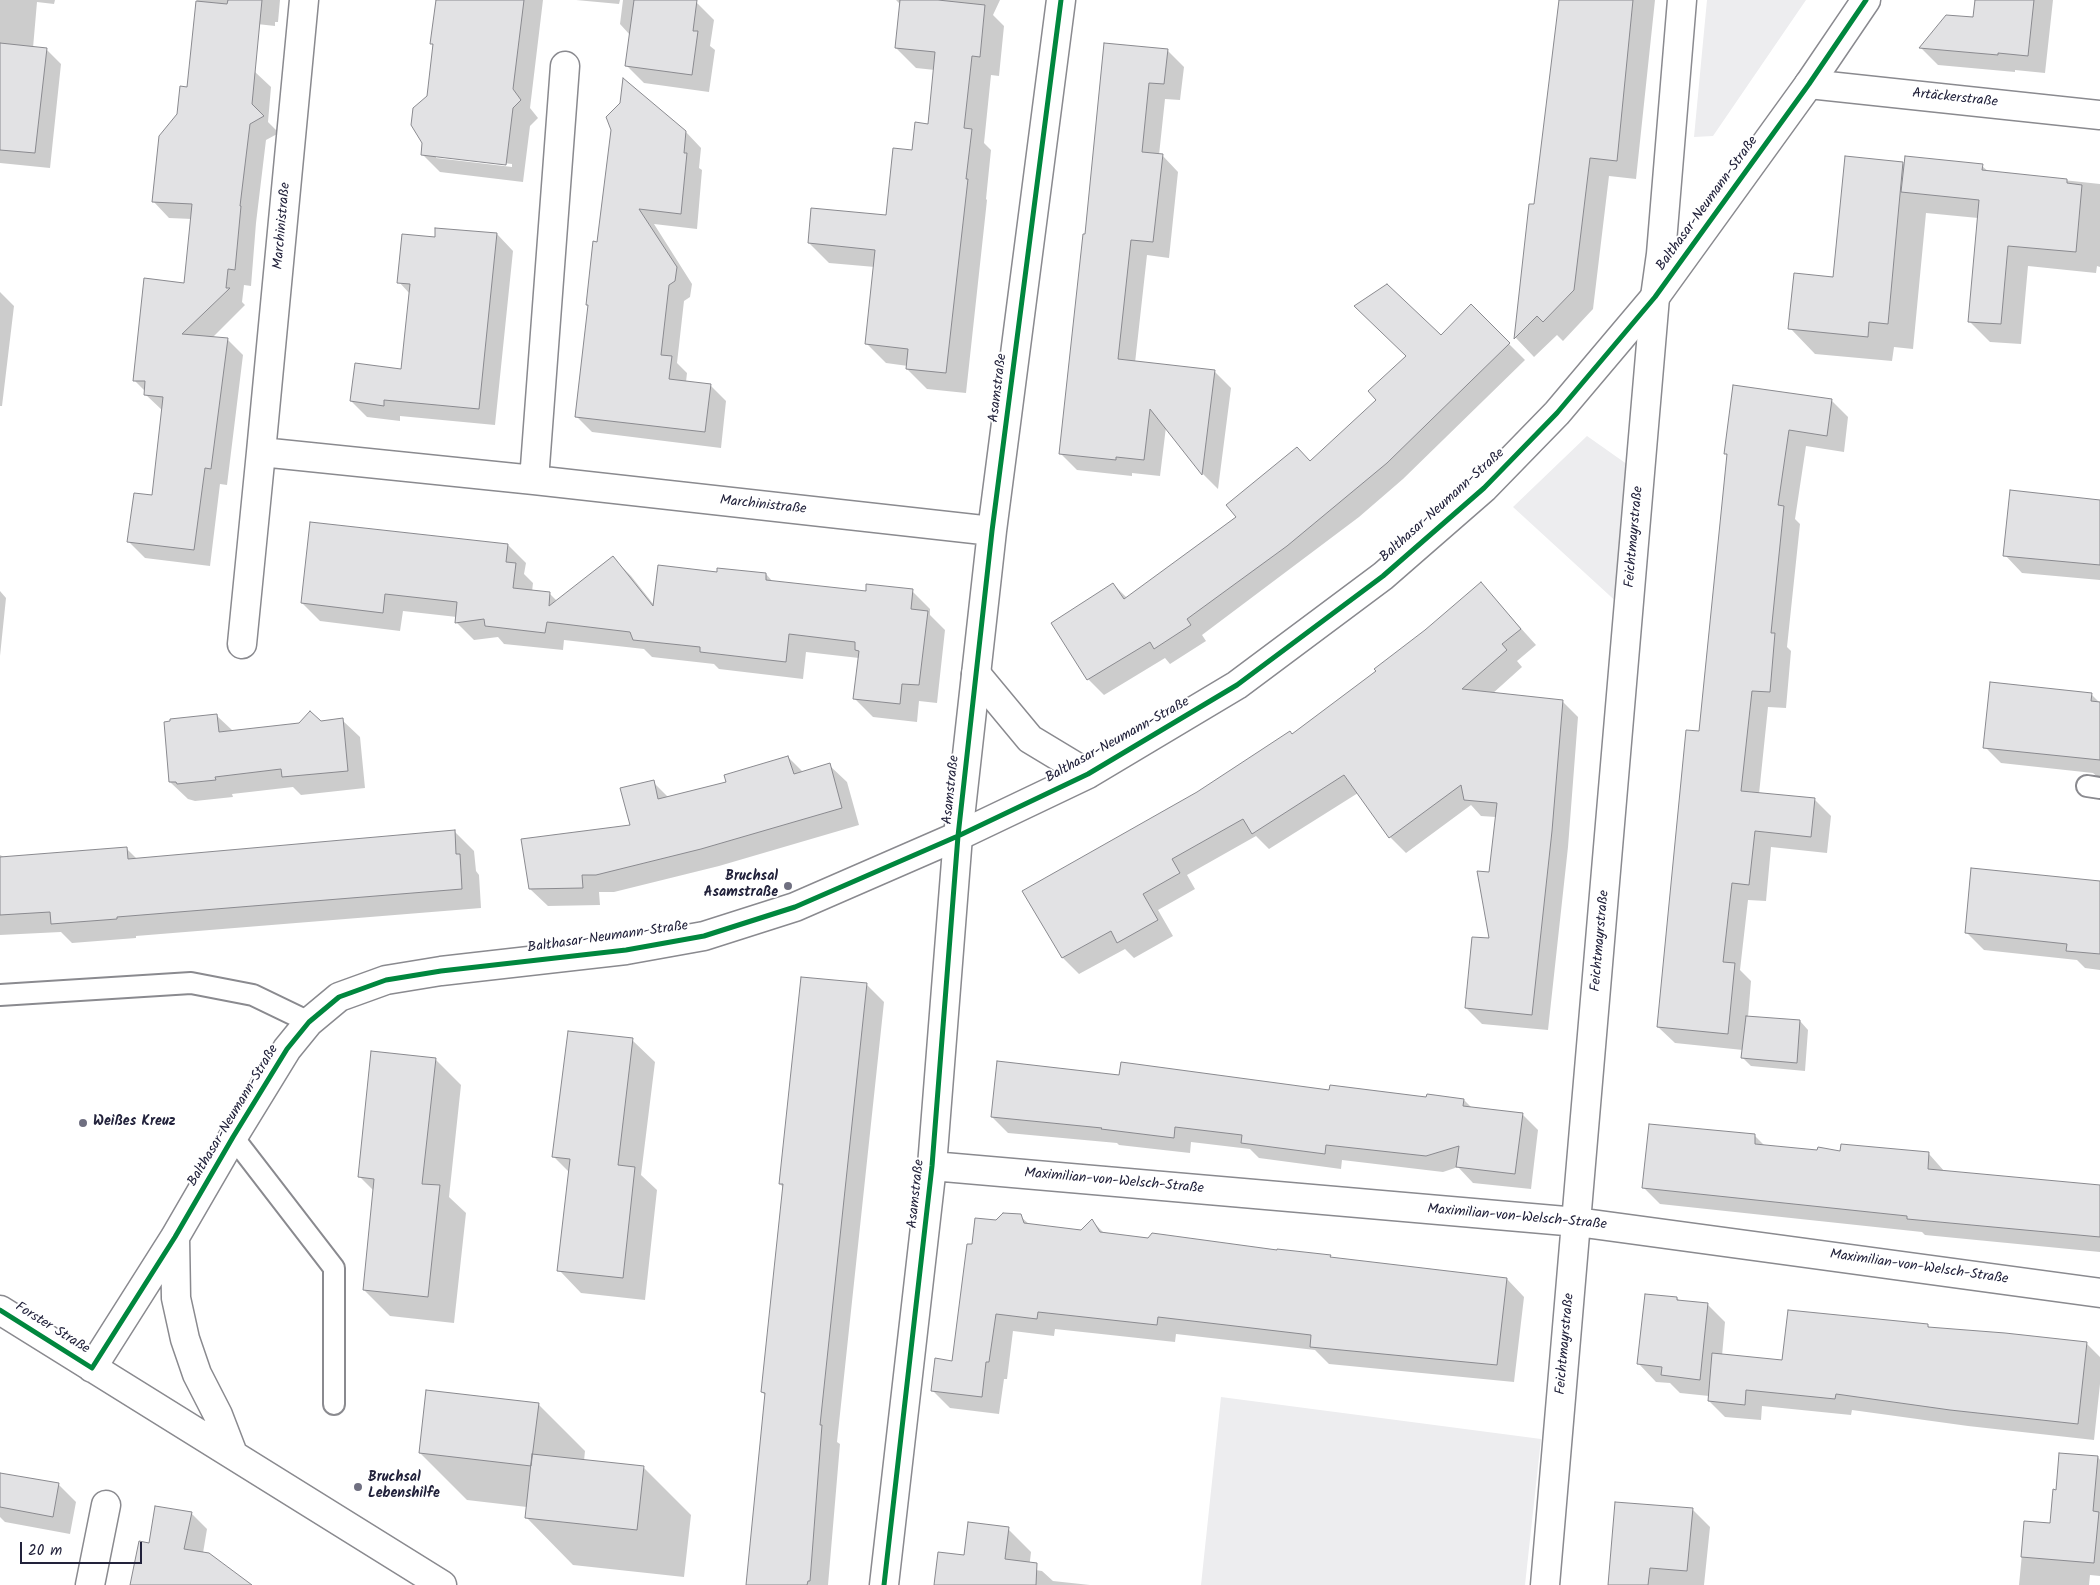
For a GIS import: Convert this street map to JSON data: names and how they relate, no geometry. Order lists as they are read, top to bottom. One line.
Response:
{"streets":{"street":["Artäckerstraße","Balthasar-Neumann-Straße","Marchinistraße","Asamstraße","Feichtmayrstraße","Maximilian-von-Welsch-Straße","Forster Straße"]},"crossings":[["Artäckerstraße","Balthasar-Neumann-Straße"],["Balthasar-Neumann-Straße","Asamstraße"],["Balthasar-Neumann-Straße","Feichtmayrstraße"],["Balthasar-Neumann-Straße","Forster Straße"],["Marchinistraße","Asamstraße"],["Asamstraße","Maximilian-von-Welsch-Straße"],["Feichtmayrstraße","Maximilian-von-Welsch-Straße"]],"places":["Bruchsal Asamstraße","Weißes Kreuz","Bruchsal Lebenshilfe"],"scale_bar":"20 m"}
